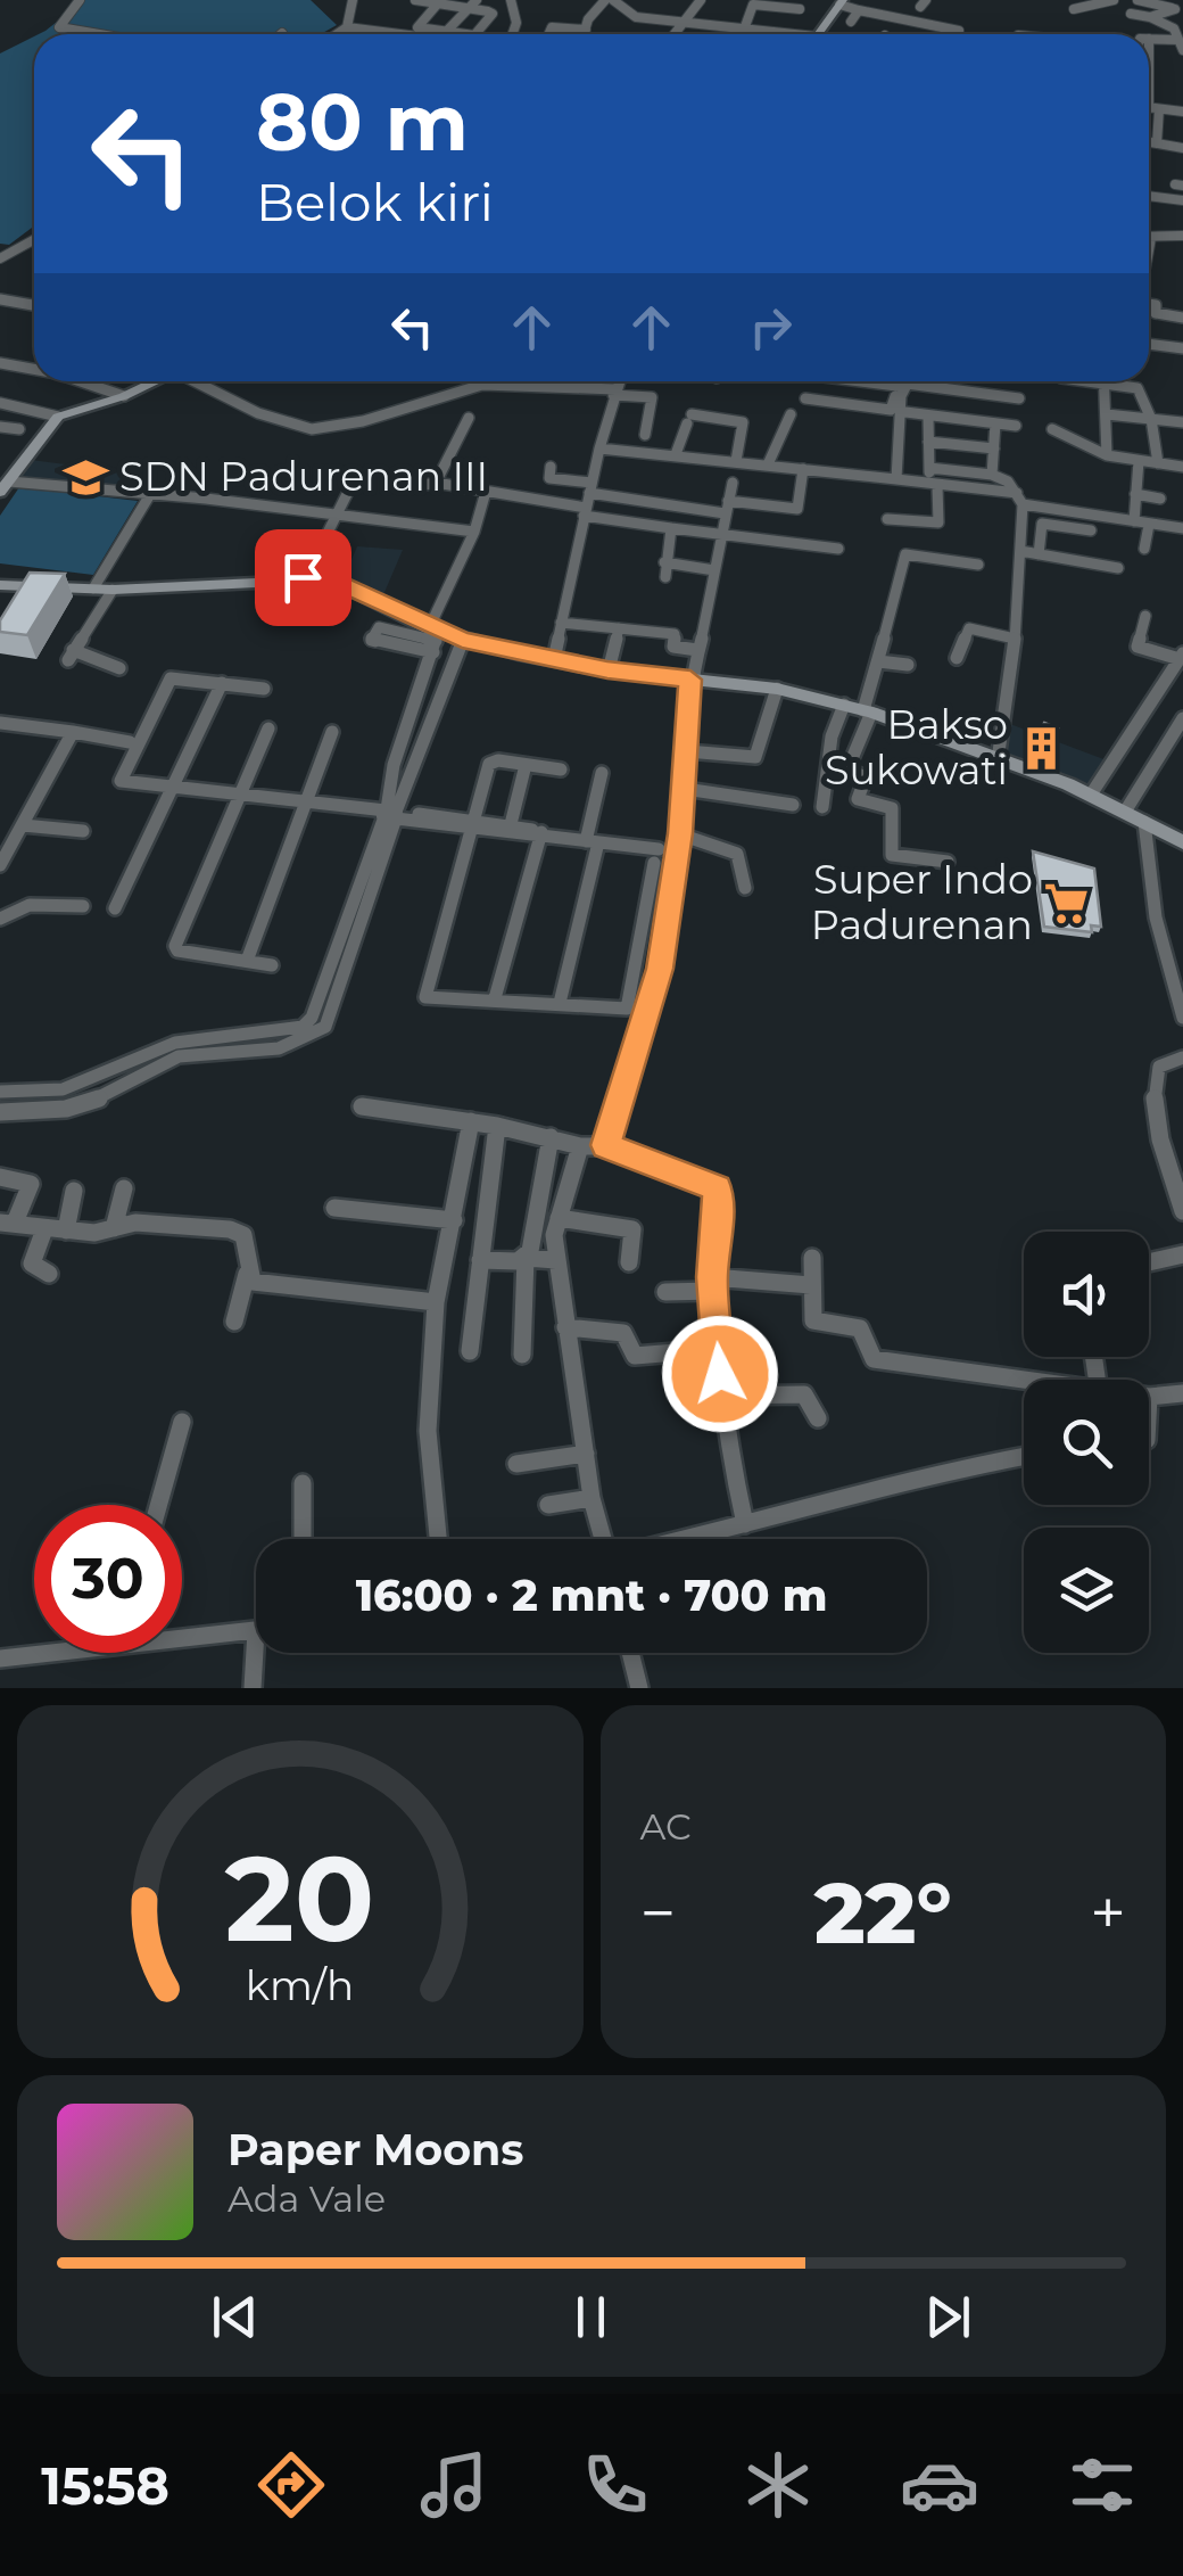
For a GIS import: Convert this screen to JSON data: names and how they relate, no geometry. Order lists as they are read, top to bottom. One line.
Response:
{"places":{"school or university":["SDN Padurenan III"],"building":["Bakso Sukowati"],"supermarket":["Super Indo Padurenan"]},"page":{"turn":["80 m","Belok kiri"],"limit":"30","trip":"16:00 · 2 mnt · 700 m","tile":"AC","heat":["−","22°","+"],"song":["Paper Moons","Ada Vale"],"tabs":"15:58","gauge":["20","km/h"]}}
